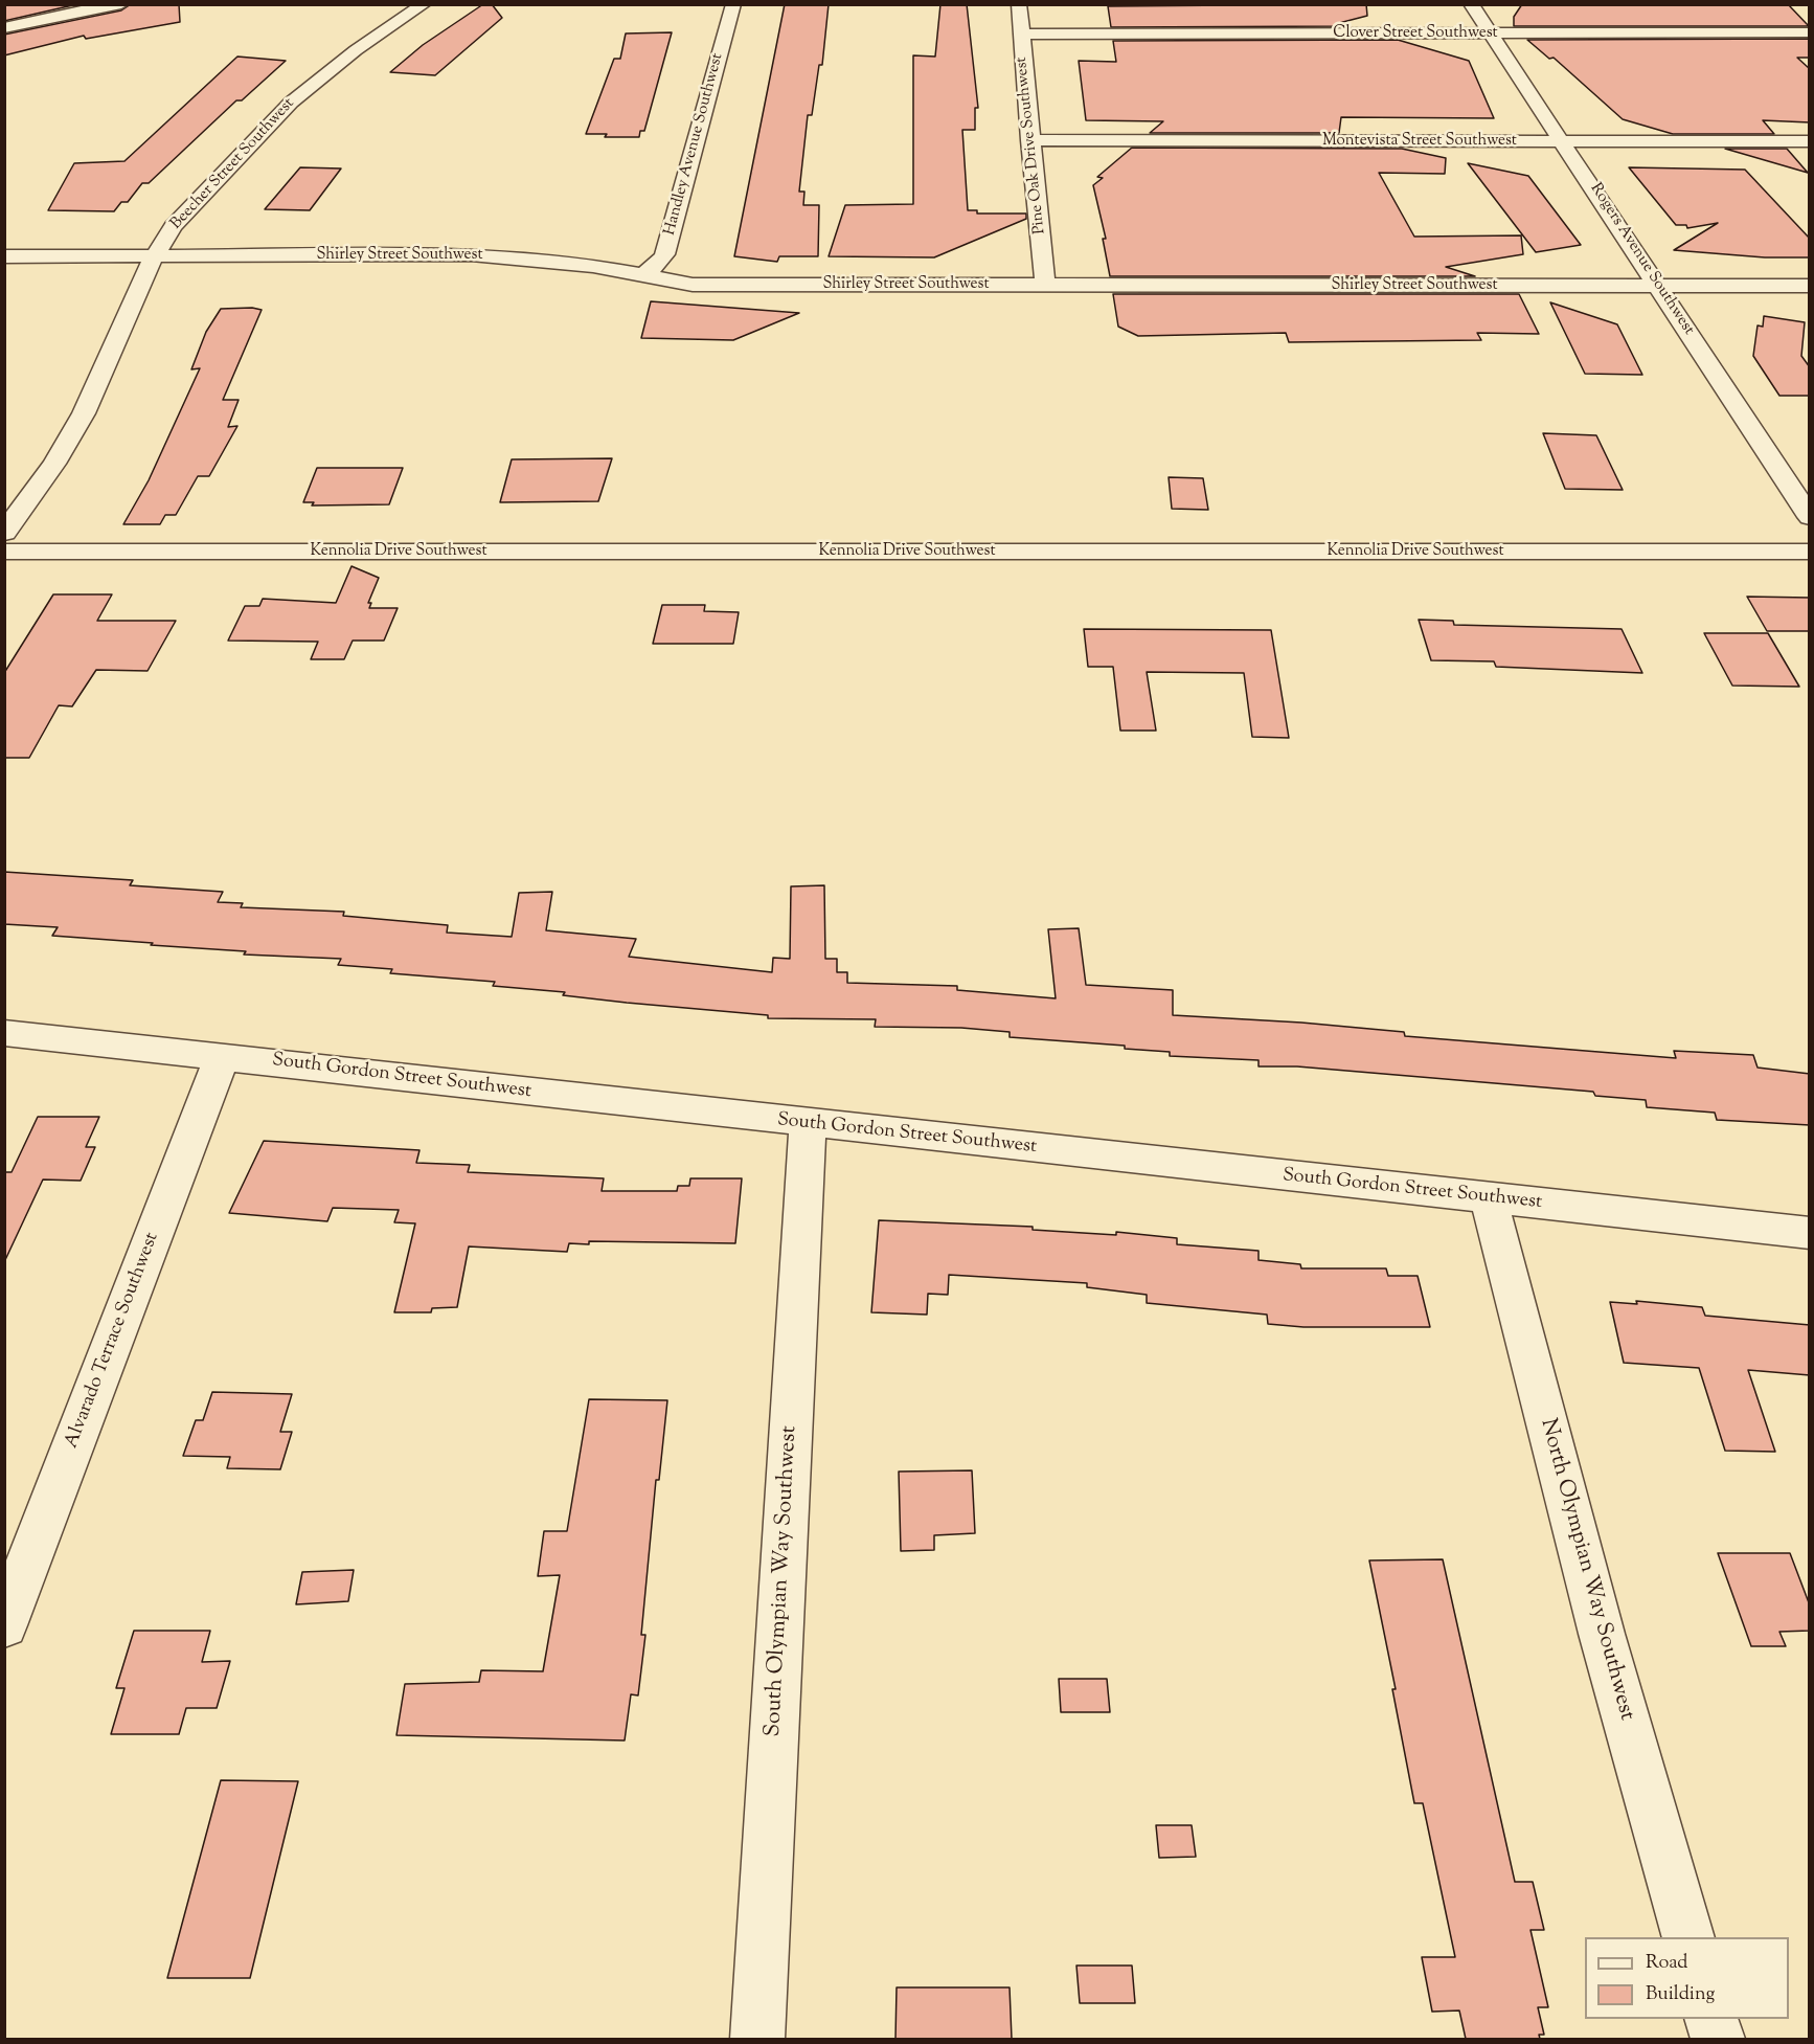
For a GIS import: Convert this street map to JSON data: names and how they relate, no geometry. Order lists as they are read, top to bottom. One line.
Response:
{"streets":{"street":["Clover Street Southwest","Montevista Street Southwest","Handley Avenue Southwest","Pine Oak Drive Southwest","Beecher Street Southwest","Shirley Street Southwest","Rogers Avenue Southwest","Kennolia Drive Southwest","South Gordon Street Southwest","Alvarado Terrace Southwest","North Olympian Way Southwest","South Olympian Way Southwest"]},"crossings":[["Clover Street Southwest","Pine Oak Drive Southwest"],["Clover Street Southwest","Rogers Avenue Southwest"],["Montevista Street Southwest","Pine Oak Drive Southwest"],["Montevista Street Southwest","Rogers Avenue Southwest"],["Handley Avenue Southwest","Shirley Street Southwest"],["Pine Oak Drive Southwest","Shirley Street Southwest"],["Beecher Street Southwest","Shirley Street Southwest"],["Shirley Street Southwest","Rogers Avenue Southwest"],["South Gordon Street Southwest","Alvarado Terrace Southwest"],["South Gordon Street Southwest","North Olympian Way Southwest"],["South Gordon Street Southwest","South Olympian Way Southwest"]],"legend":["Road","Building"]}
